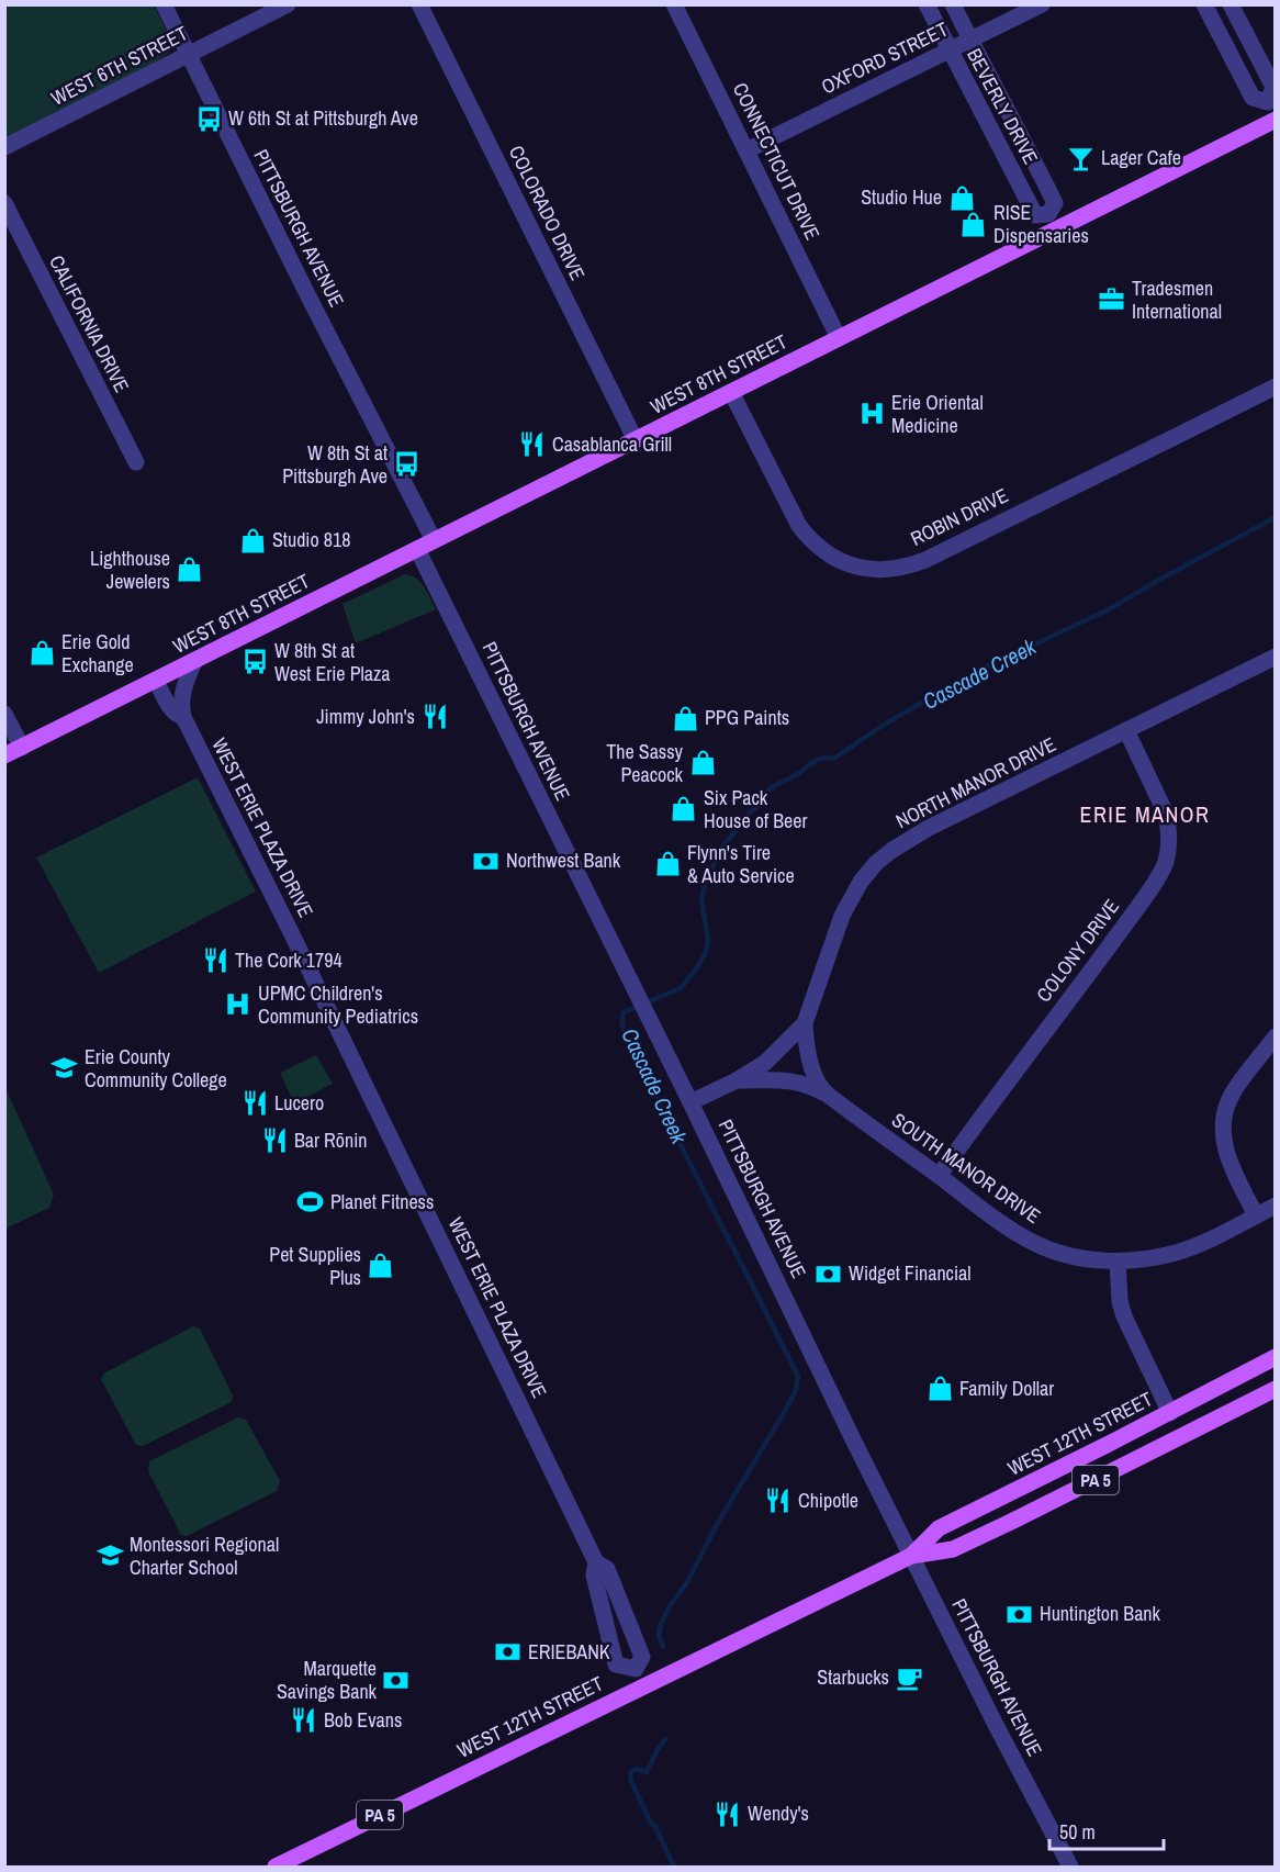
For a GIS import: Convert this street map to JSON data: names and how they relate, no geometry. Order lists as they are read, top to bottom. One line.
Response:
{"streets":{"main road":["WEST 8TH STREET","WEST 12TH STREET","PA 5"],"street":["OXFORD STREET","WEST 6TH STREET","BEVERLY DRIVE","CONNECTICUT DRIVE","COLORADO DRIVE","PITTSBURGH AVENUE","CALIFORNIA DRIVE","ROBIN DRIVE","NORTH MANOR DRIVE","WEST ERIE PLAZA DRIVE","COLONY DRIVE","SOUTH MANOR DRIVE"]},"crossings":[["OXFORD STREET","BEVERLY DRIVE"],["OXFORD STREET","CONNECTICUT DRIVE"],["WEST 6TH STREET","PITTSBURGH AVENUE"],["BEVERLY DRIVE","WEST 8TH STREET"],["CONNECTICUT DRIVE","WEST 8TH STREET"],["COLORADO DRIVE","WEST 8TH STREET"],["PITTSBURGH AVENUE","WEST 8TH STREET"],["PITTSBURGH AVENUE","NORTH MANOR DRIVE"],["PITTSBURGH AVENUE","WEST 12TH STREET"],["WEST 8TH STREET","ROBIN DRIVE"],["WEST 8TH STREET","WEST ERIE PLAZA DRIVE"],["NORTH MANOR DRIVE","COLONY DRIVE"],["NORTH MANOR DRIVE","SOUTH MANOR DRIVE"],["WEST ERIE PLAZA DRIVE","WEST 12TH STREET"],["COLONY DRIVE","SOUTH MANOR DRIVE"]],"districts":["ERIE MANOR"],"water":["Cascade Creek"],"places":{"bus stop":["W 6th St at Pittsburgh Ave","W 8th St at Pittsburgh Ave","W 8th St at West Erie Plaza"],"bar":["Lager Cafe"],"shop":["Studio Hue","RISE Dispensaries","Studio 818","Lighthouse Jewelers","Erie Gold Exchange","PPG Paints","The Sassy Peacock","Six Pack House of Beer","Flynn's Tire & Auto Service","Pet Supplies Plus","Family Dollar"],"office":["Tradesmen International"],"hospital":["Erie Oriental Medicine","UPMC Children's Community Pediatrics"],"restaurant":["Casablanca Grill","Jimmy John's","The Cork 1794","Lucero","Bar Rōnin","Chipotle","Bob Evans","Wendy's"],"bank":["Northwest Bank","Widget Financial","Huntington Bank","ERIEBANK","Marquette Savings Bank"],"school or university":["Erie County Community College","Montessori Regional Charter School"],"sports":["Planet Fitness"],"cafe":["Starbucks"]},"scale_bar":"50 m"}
